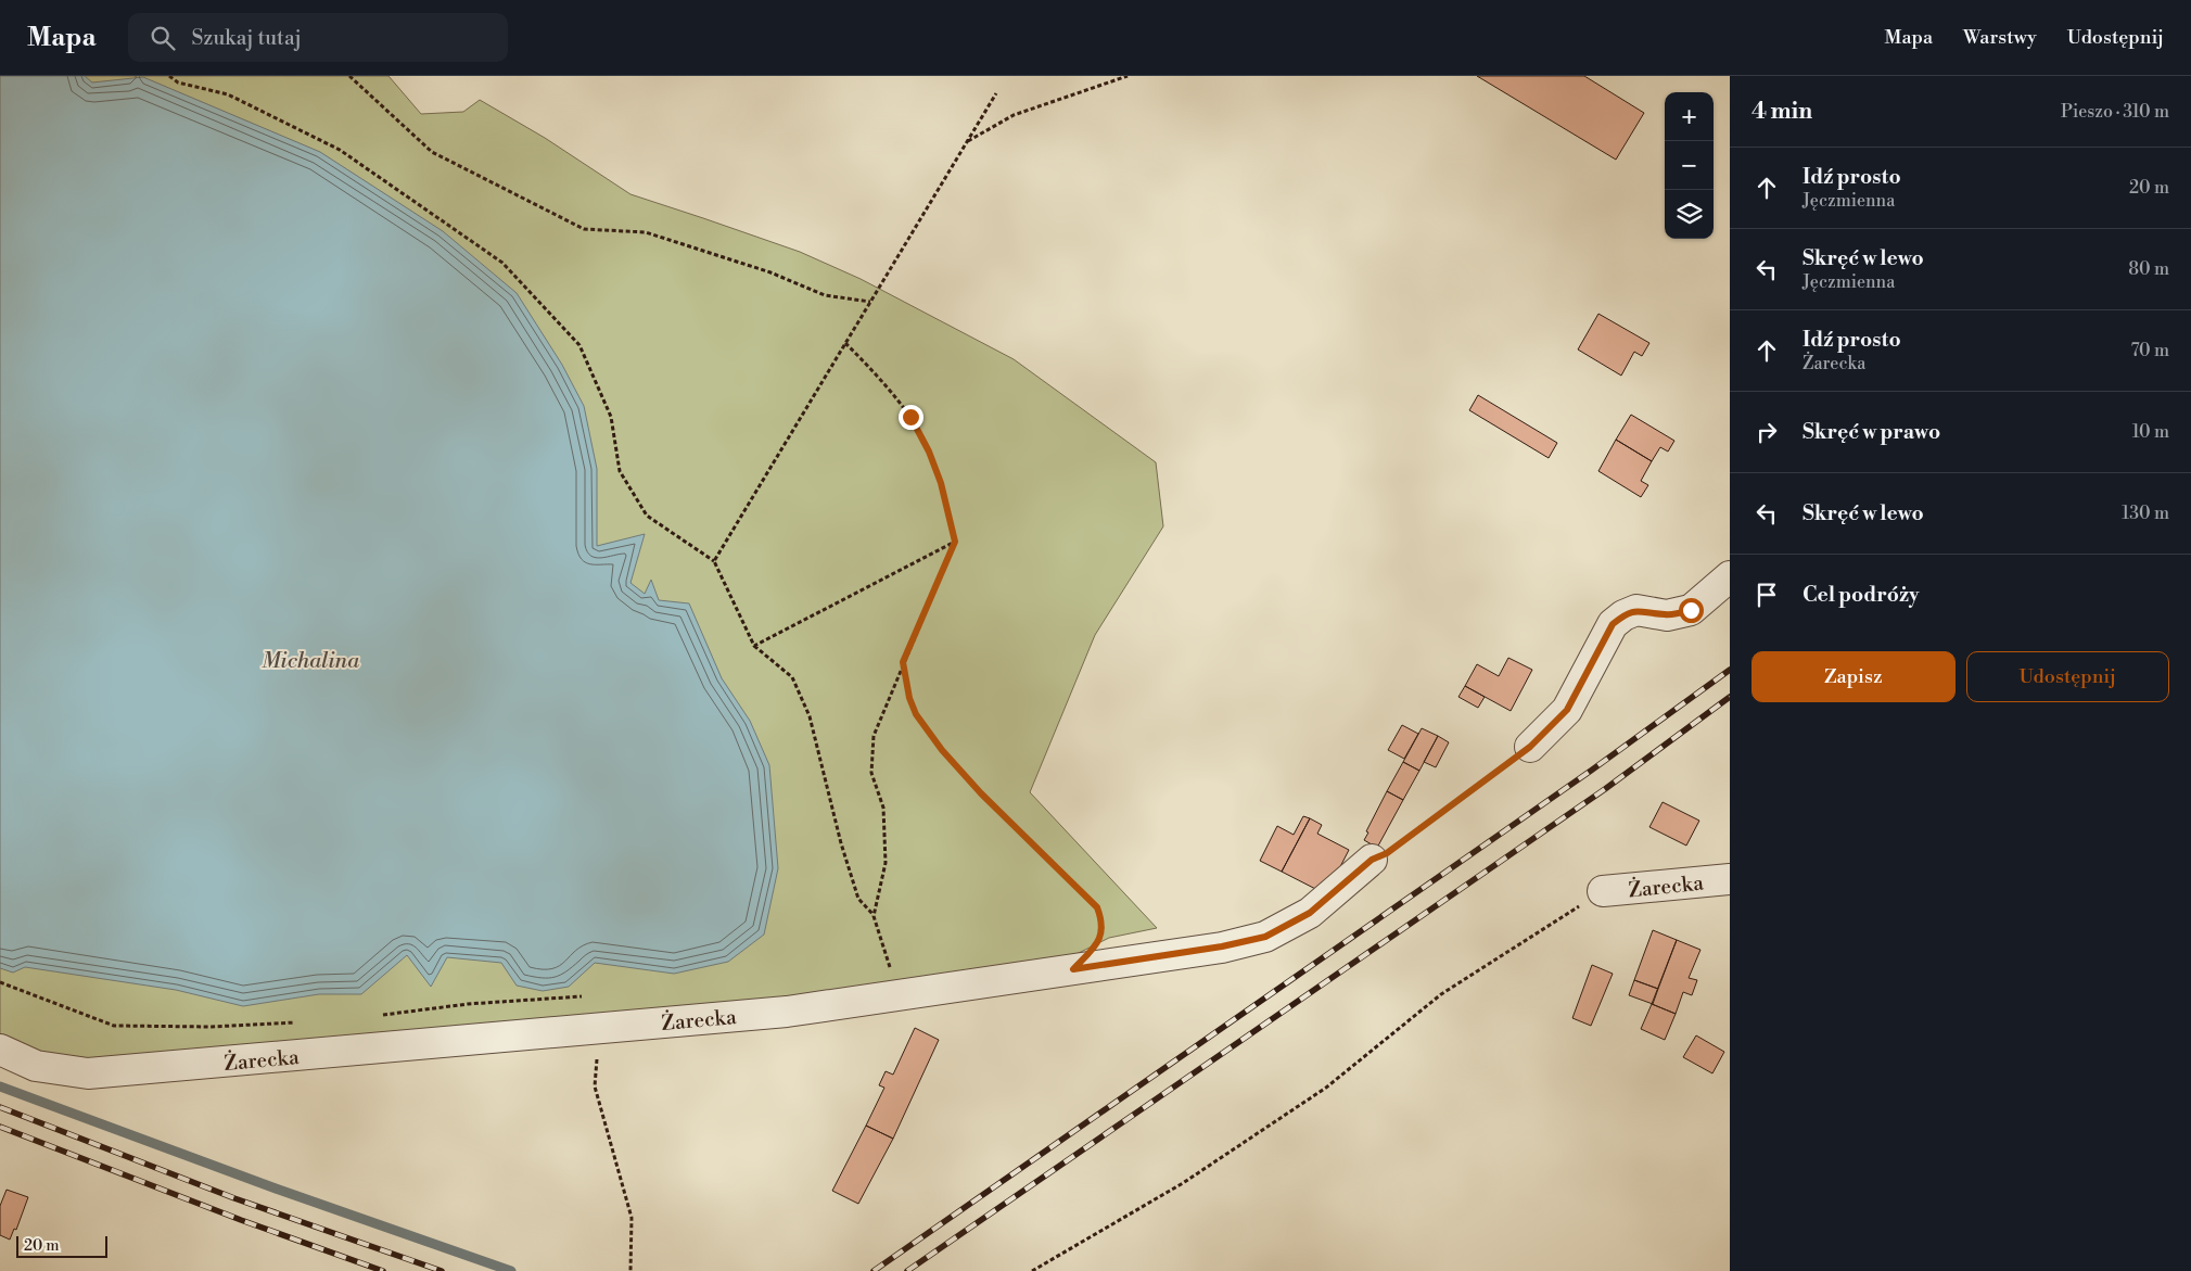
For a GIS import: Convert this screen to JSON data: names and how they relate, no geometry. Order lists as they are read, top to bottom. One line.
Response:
{"streets":{"street":["Żarecka"]},"water":["Michalina"],"scale_bar":"20 m","page":{"header":"Mapa","search":"Szukaj tutaj","nav":["Mapa","Warstwy","Udostępnij"],"heading":["4 min","Pieszo · 310 m"],"map_buttons":["+","−"],"list":[["Idź prosto","Jęczmienna","20 m"],["Skręć w lewo","Jęczmienna","80 m"],["Idź prosto","Żarecka","70 m"],["Skręć w prawo","10 m"],["Skręć w lewo","130 m"],"Cel podróży"],"buttons":["Zapisz","Udostępnij"],"scale":"20 m"}}
